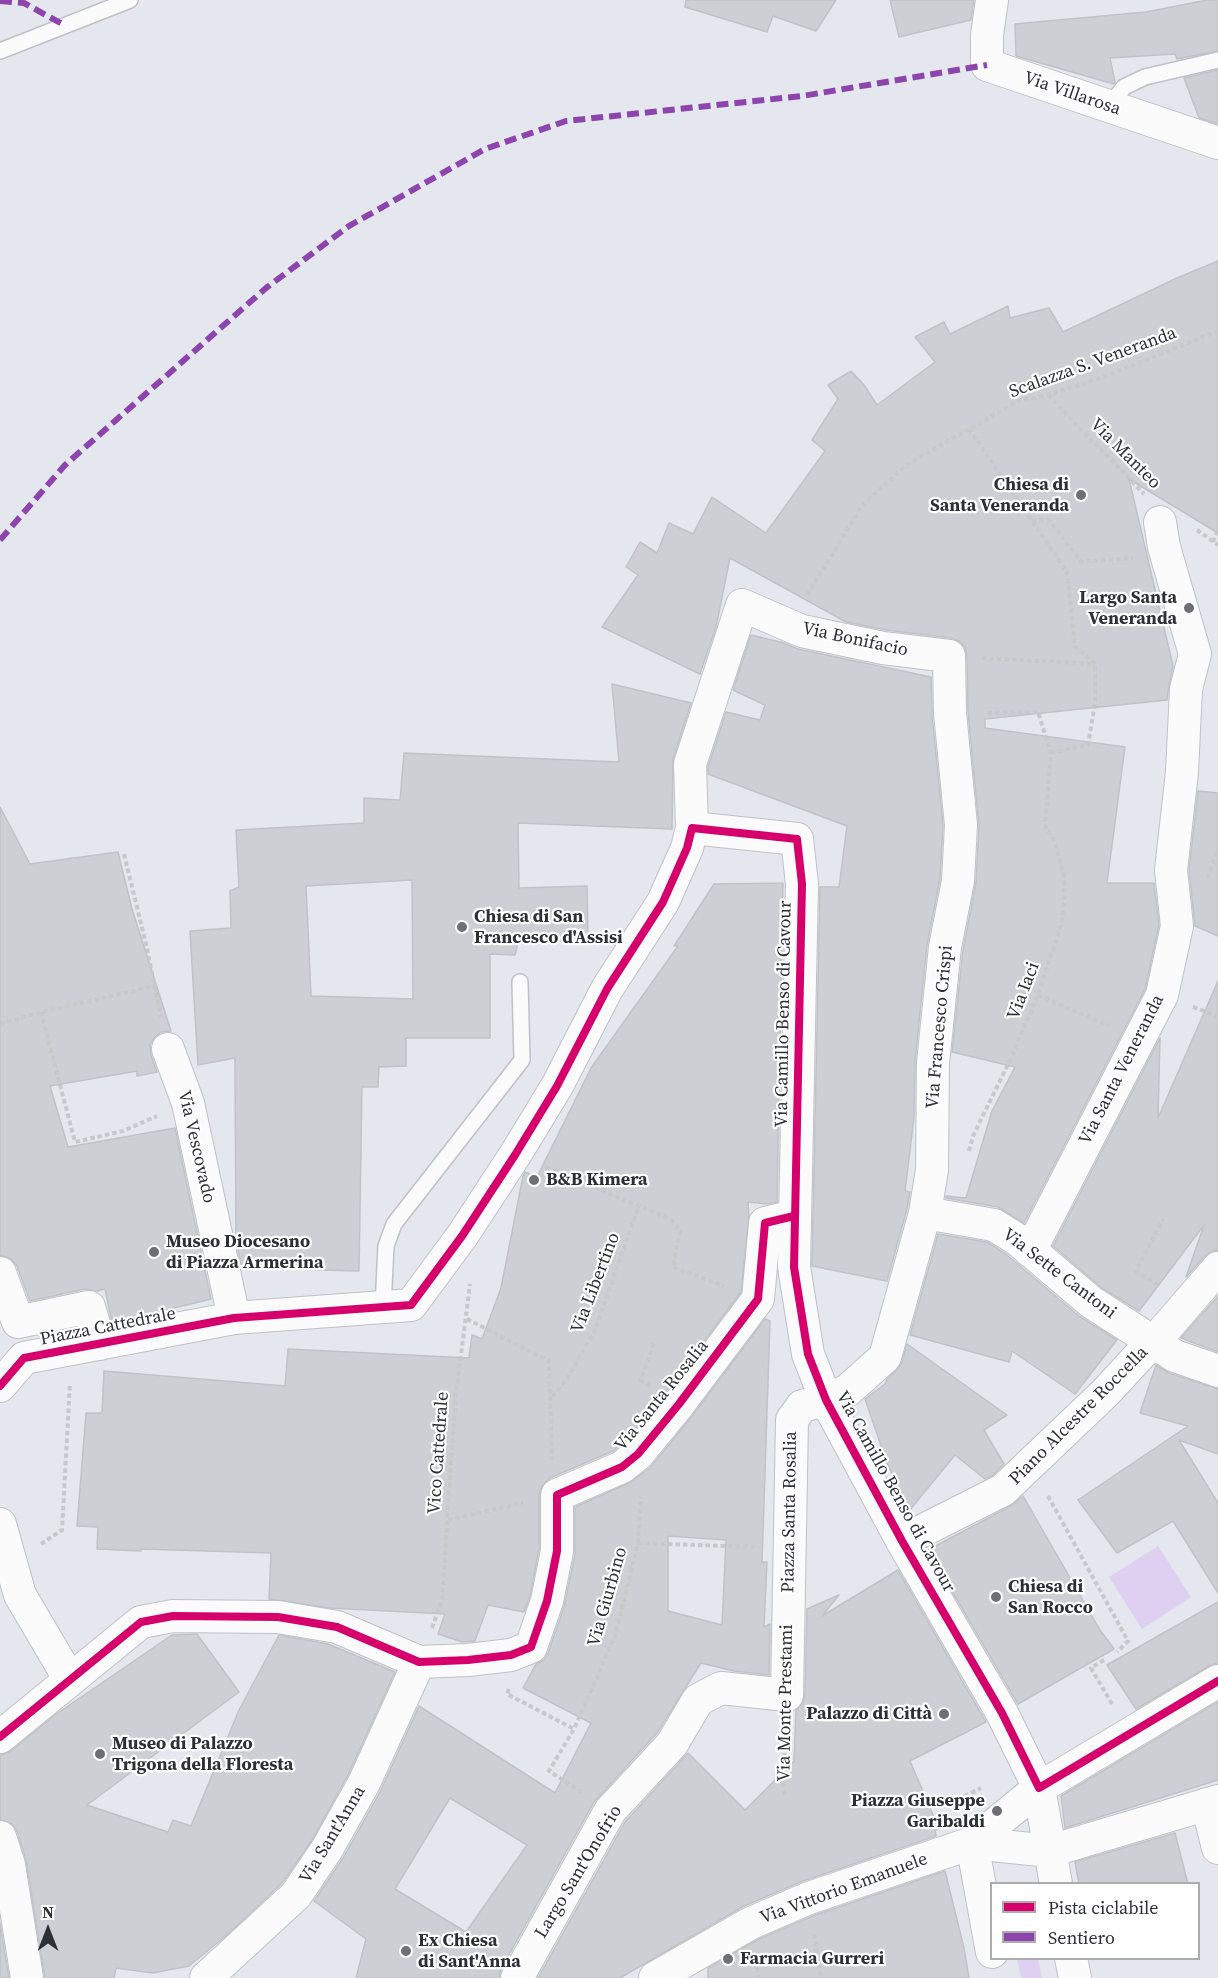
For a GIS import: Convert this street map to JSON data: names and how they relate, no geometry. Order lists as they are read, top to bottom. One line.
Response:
{"streets":{"street":["Via Villarosa","Via Bonifacio","Via Camillo Benso di Cavour","Via Francesco Crispi","Via Santa Veneranda","Via Vescovado","Via Sette Cantoni","Piazza Cattedrale","Via Santa Rosalia","Piano Alcestre Roccella","Piazza Santa Rosalia","Via Monte Prestami","Via Sant'Anna","Largo Sant'Onofrio","Via Vittorio Emanuele"],"path":["Scalazza S. Veneranda","Via Manteo","Via Iaci","Via Libertino","Vico Cattedrale","Via Giurbino"]},"crossings":[["Scalazza S. Veneranda","Via Manteo"],["Via Manteo","Via Santa Veneranda"],["Via Bonifacio","Via Camillo Benso di Cavour"],["Via Bonifacio","Via Francesco Crispi"],["Via Camillo Benso di Cavour","Via Francesco Crispi"],["Via Camillo Benso di Cavour","Piano Alcestre Roccella"],["Via Camillo Benso di Cavour","Piazza Santa Rosalia"],["Via Francesco Crispi","Via Sette Cantoni"],["Via Francesco Crispi","Piazza Santa Rosalia"],["Via Santa Veneranda","Via Sette Cantoni"],["Via Vescovado","Piazza Cattedrale"],["Via Sette Cantoni","Piano Alcestre Roccella"],["Piazza Cattedrale","Vico Cattedrale"],["Via Santa Rosalia","Via Giurbino"],["Vico Cattedrale","Via Sant'Anna"],["Piazza Santa Rosalia","Via Monte Prestami"],["Via Monte Prestami","Largo Sant'Onofrio"]],"places":["Chiesa di Santa Veneranda","Largo Santa Veneranda","Chiesa di San Francesco d'Assisi","B&B Kimera","Museo Diocesano di Piazza Armerina","Chiesa di San Rocco","Palazzo di Città","Museo di Palazzo Trigona della Floresta","Piazza Giuseppe Garibaldi","Ex Chiesa di Sant'Anna","Farmacia Gurreri"],"legend":["Pista ciclabile","Sentiero"],"north":"top"}
